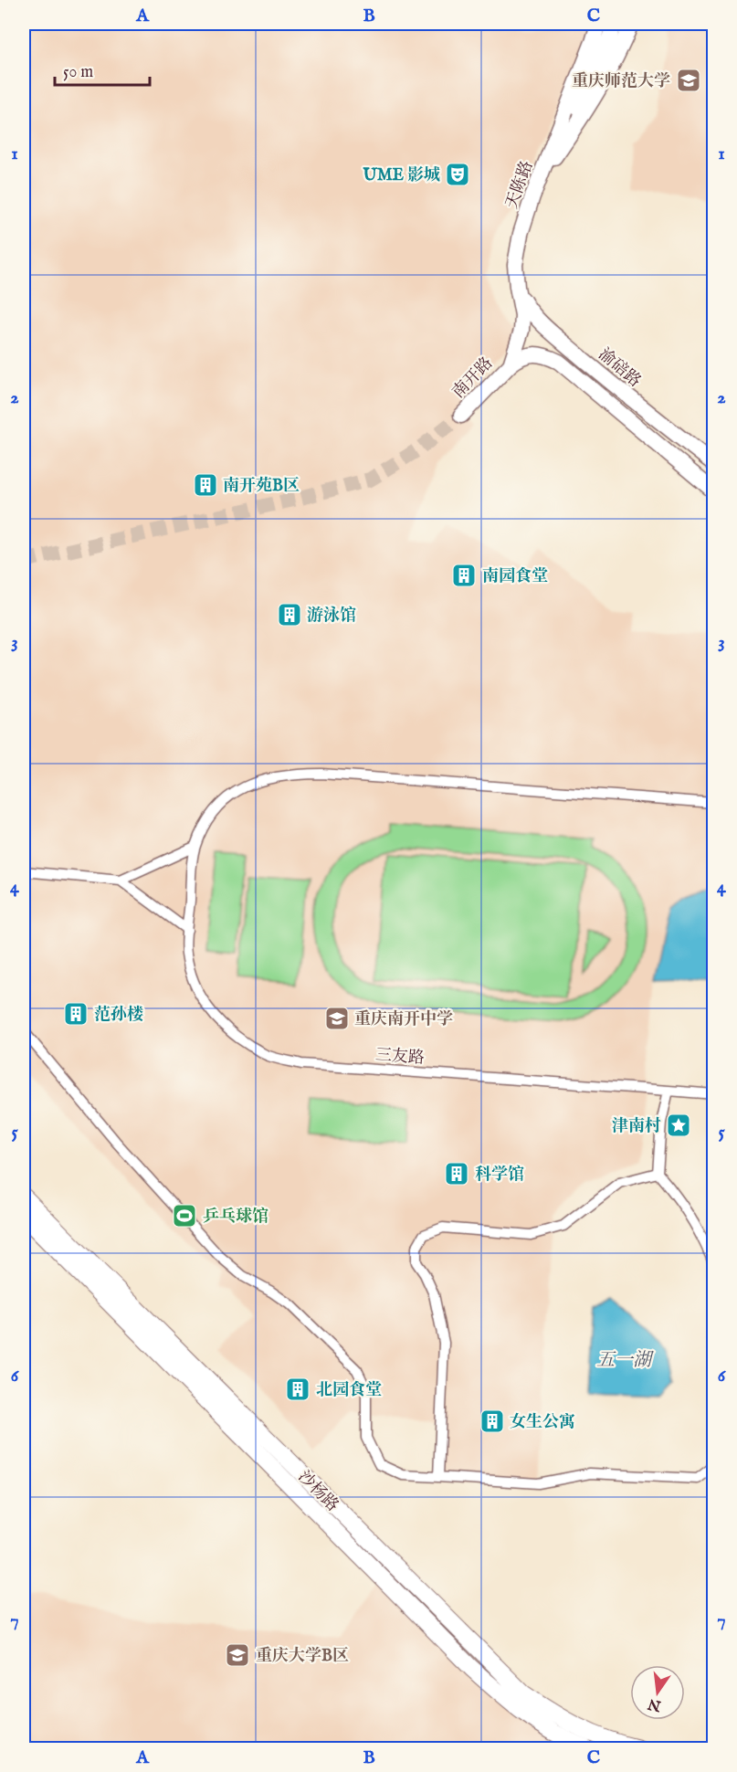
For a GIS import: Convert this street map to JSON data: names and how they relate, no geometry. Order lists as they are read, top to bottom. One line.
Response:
{"streets":{"main road":["天陈路","渝碚路","南开路","沙杨路"],"street":["三友路"]},"crossings":[["天陈路","渝碚路"],["天陈路","南开路"]],"water":["五一湖"],"places":{"school or university":["重庆师范大学","重庆南开中学","重庆大学B区"],"theatre":["UME 影城"],"building":["南开苑B区","南园食堂","游泳馆","范孙楼","科学馆","北园食堂","女生公寓"],"place":["津南村"],"sports":["乒乓球馆"]},"scale_bar":"50 m","north":"bottom","grid":{"columns":["A","B","C"],"rows":["1","2","3","4","5","6","7"]}}
